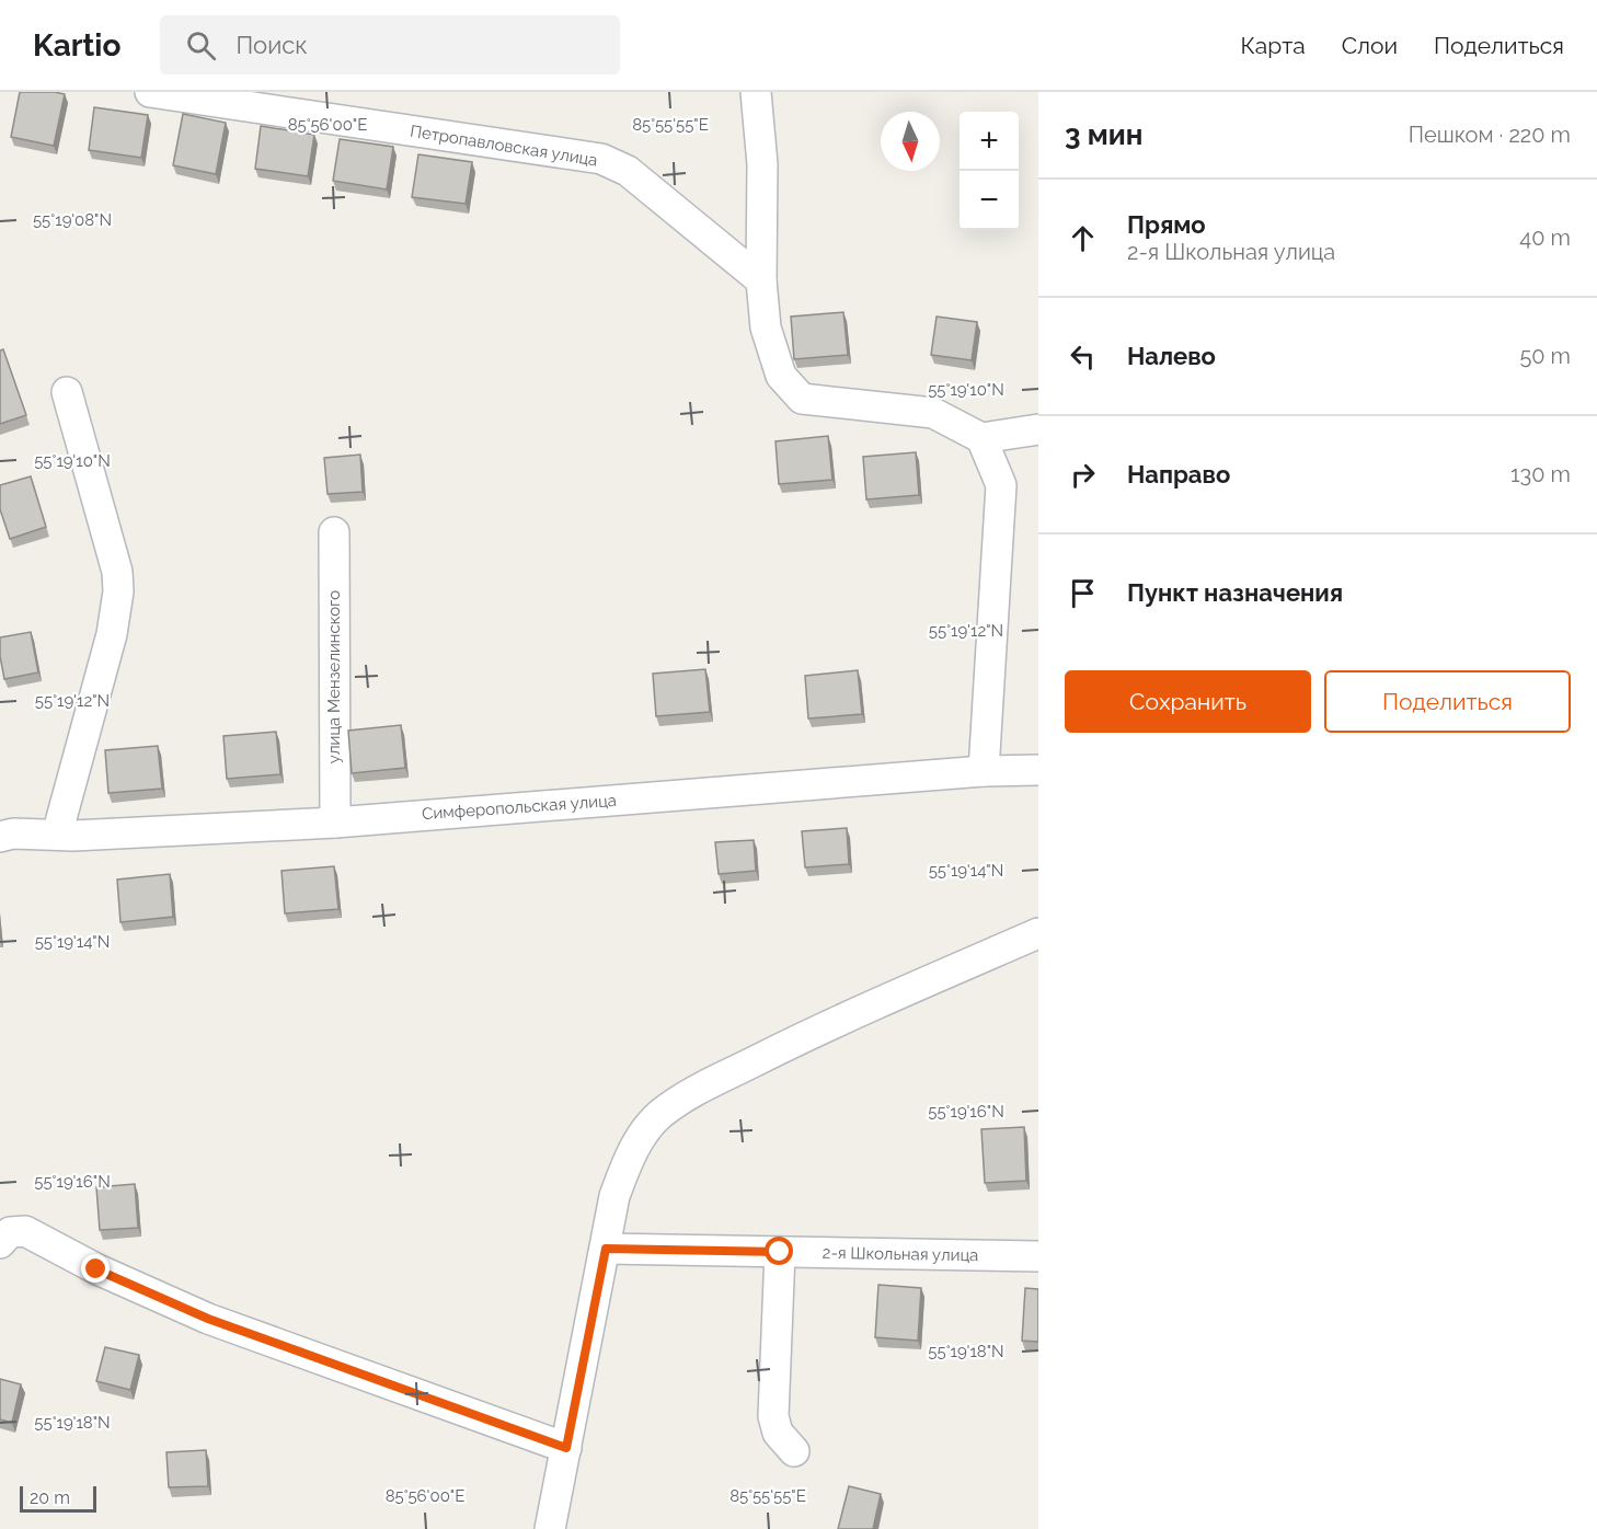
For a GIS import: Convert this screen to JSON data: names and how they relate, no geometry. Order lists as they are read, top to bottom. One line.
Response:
{"streets":{"street":["Петропавловская улица","улица Мензелинского","Симферопольская улица","2-я Школьная улица"]},"crossings":[["улица Мензелинского","Симферопольская улица"]],"scale_bar":"20 m","north":"bottom","page":{"header":"Kartio","search":"Поиск","nav":["Карта","Слои","Поделиться"],"heading":["3 мин","Пешком · 220 m"],"map_buttons":["+","−"],"list":[["Прямо","2-я Школьная улица","40 m"],["Налево","50 m"],["Направо","130 m"],"Пункт назначения"],"buttons":["Сохранить","Поделиться"],"scale":"20 m"},"coordinates":["85°56'00\"E","85°55'55\"E","55°19'08\"N","55°19'10\"N","55°19'12\"N","55°19'14\"N","55°19'16\"N","55°19'18\"N"]}
